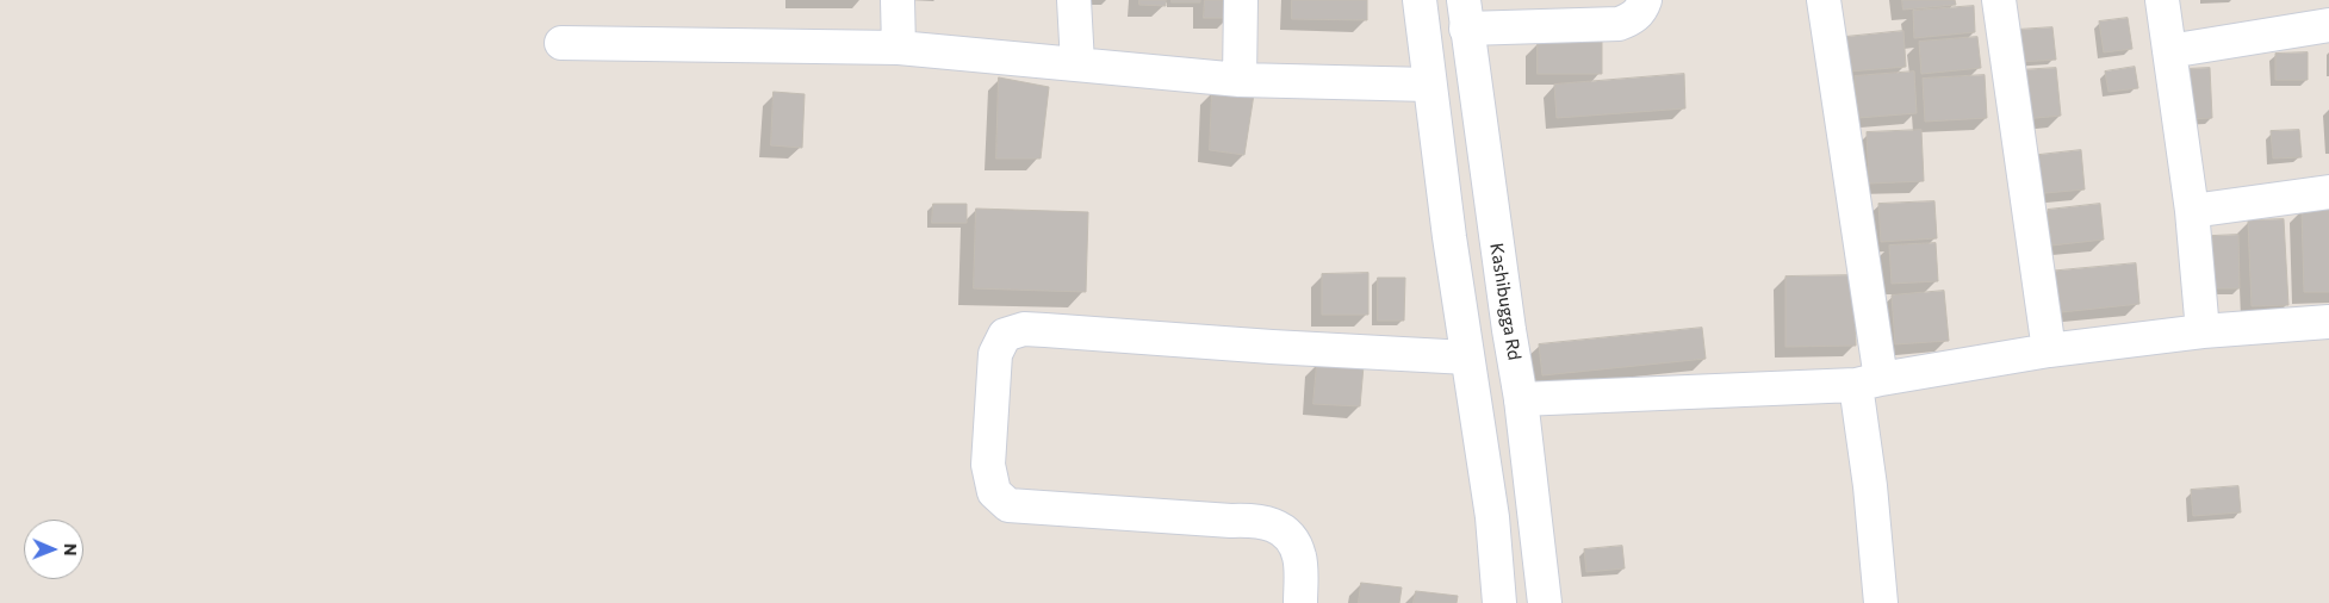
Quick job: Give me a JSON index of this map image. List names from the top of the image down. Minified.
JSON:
{"streets":{"street":["Kashibugga Rd"]},"north":"right"}
